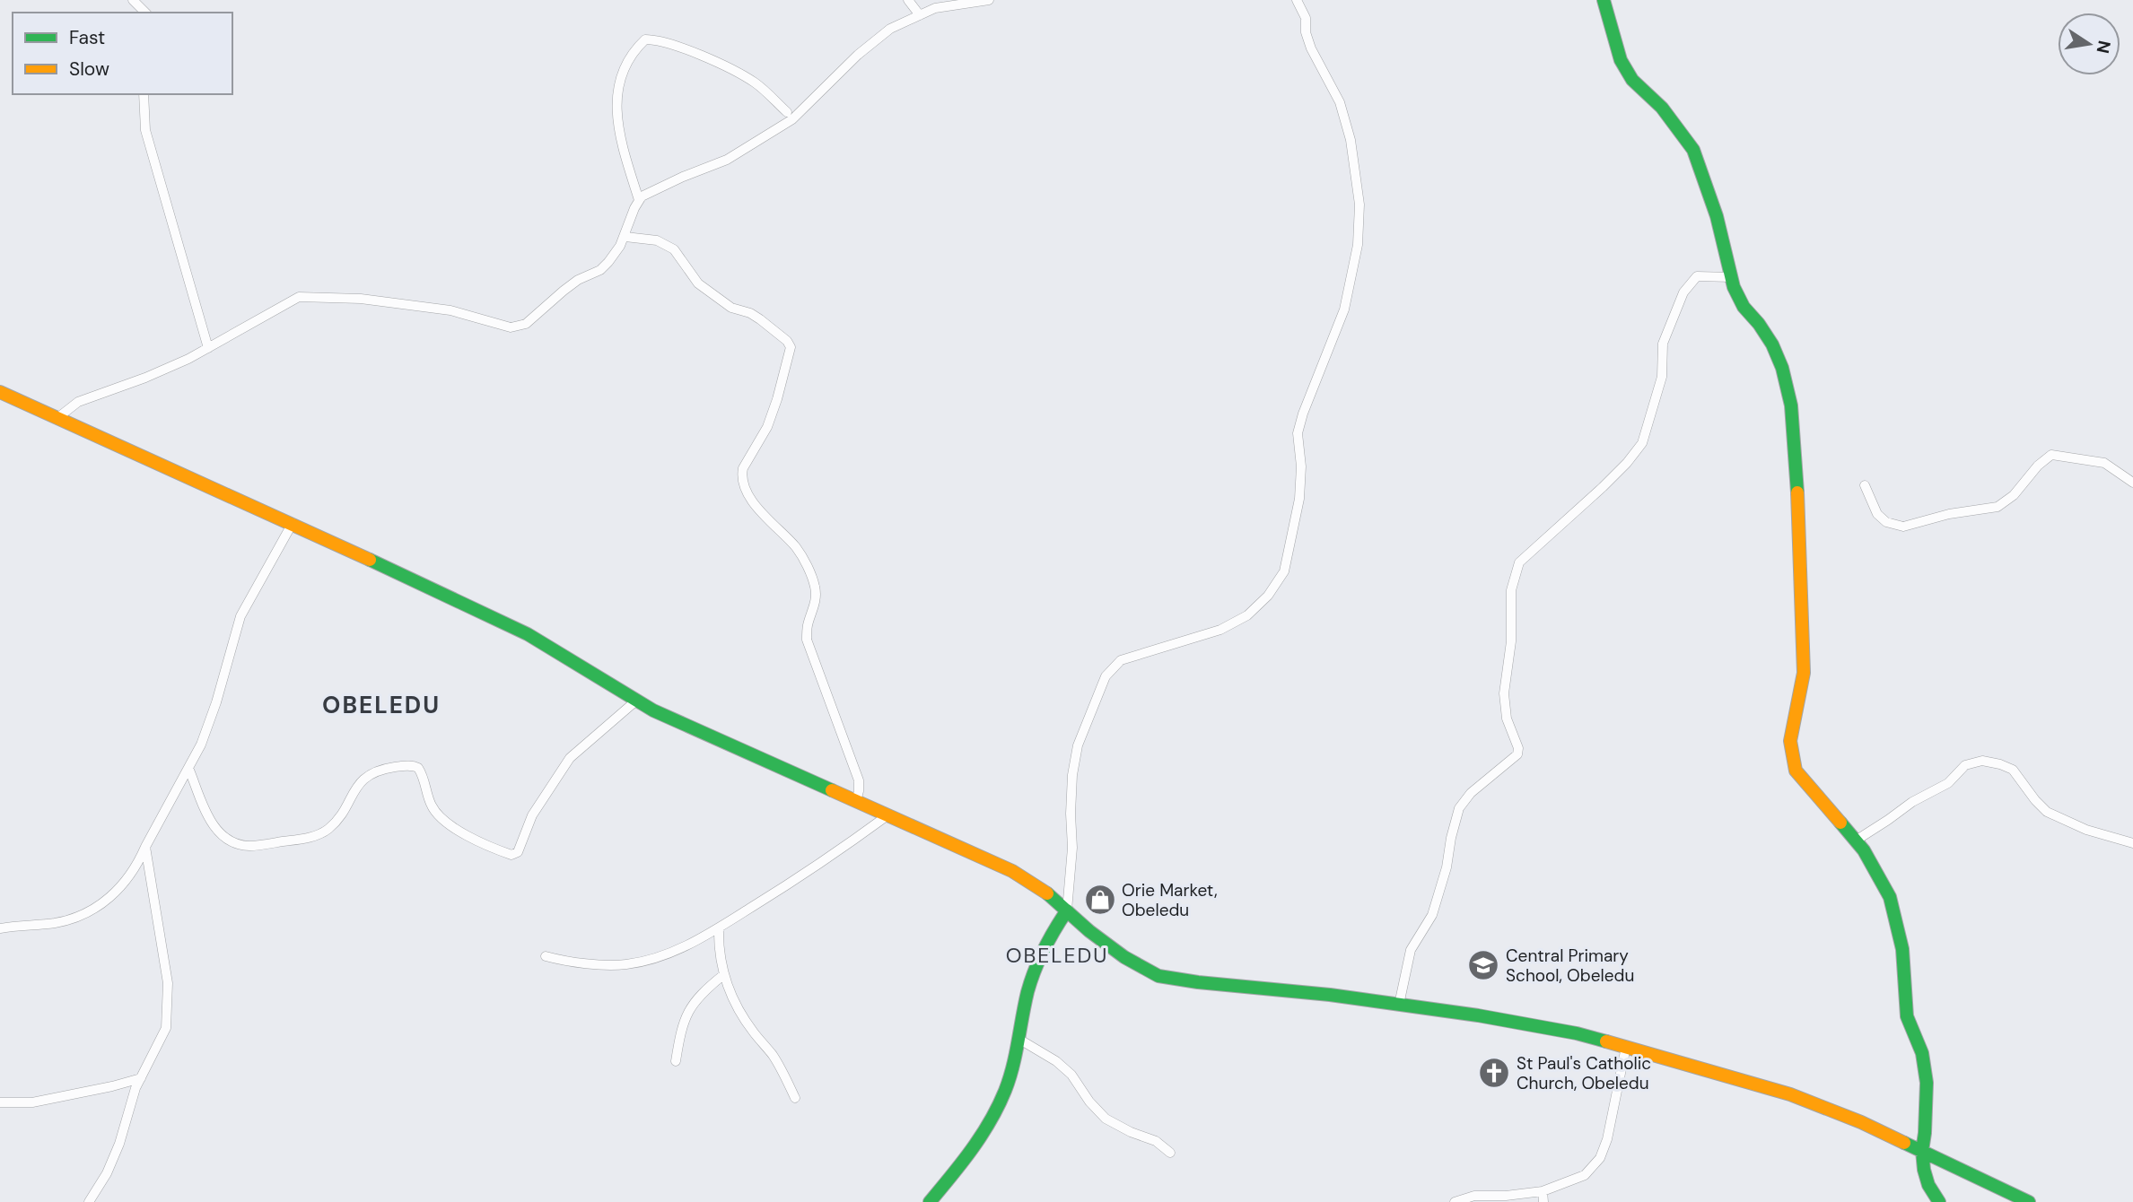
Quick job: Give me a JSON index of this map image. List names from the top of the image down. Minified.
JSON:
{"districts":["OBELEDU","OBELEDU"],"places":{"shop":["Orie Market, Obeledu"],"school or university":["Central Primary School, Obeledu"],"church":["St Paul's Catholic Church, Obeledu"]},"legend":["Fast","Slow"],"north":"right"}
